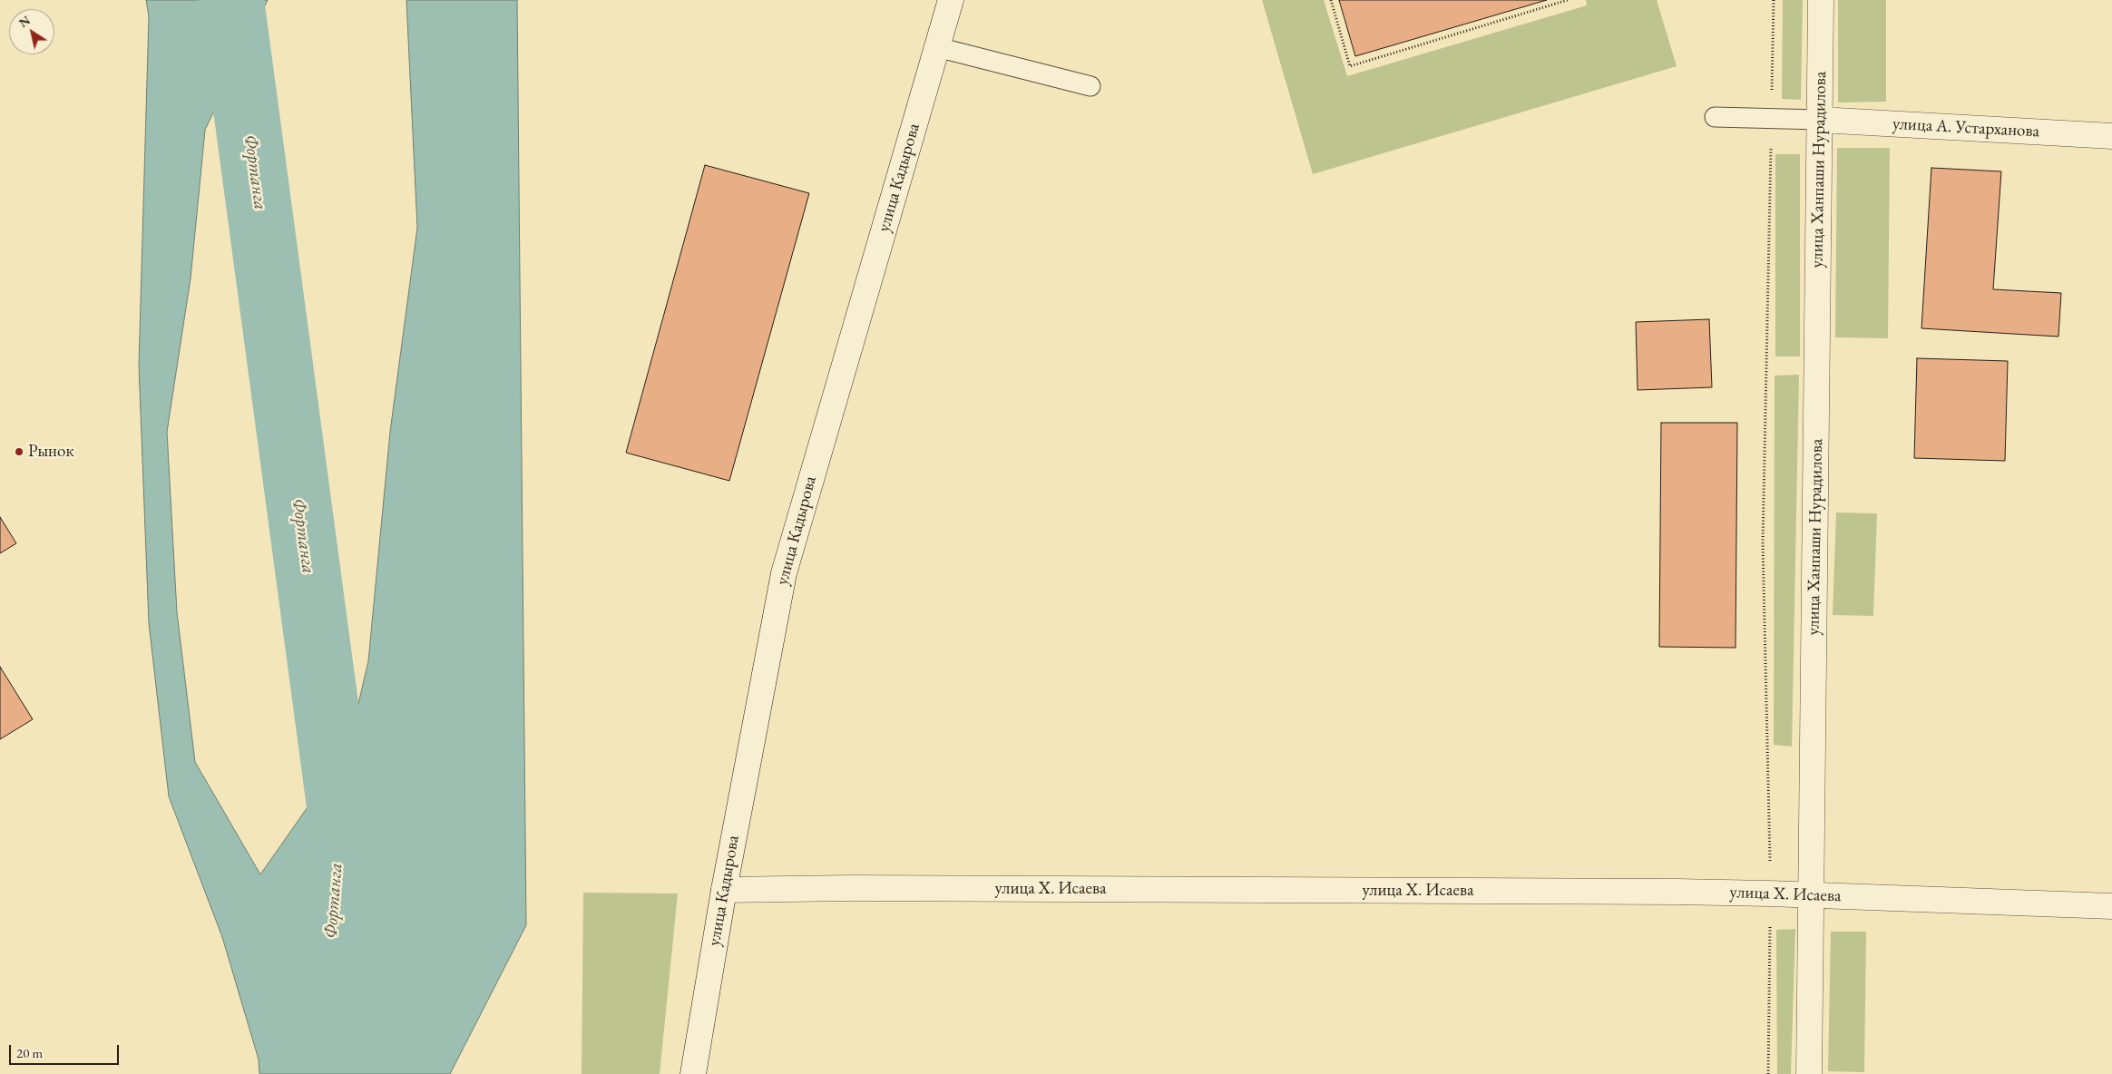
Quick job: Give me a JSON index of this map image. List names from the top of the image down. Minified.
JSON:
{"streets":{"street":["улица А. Устарханова","улица Ханпаши Нурадилова","улица Кадырова","улица Х. Исаева"]},"crossings":[["улица А. Устарханова","улица Ханпаши Нурадилова"],["улица Ханпаши Нурадилова","улица Х. Исаева"],["улица Кадырова","улица Х. Исаева"]],"water":["Фортанга"],"places":["Рынок"],"scale_bar":"20 m","north":"top left"}
